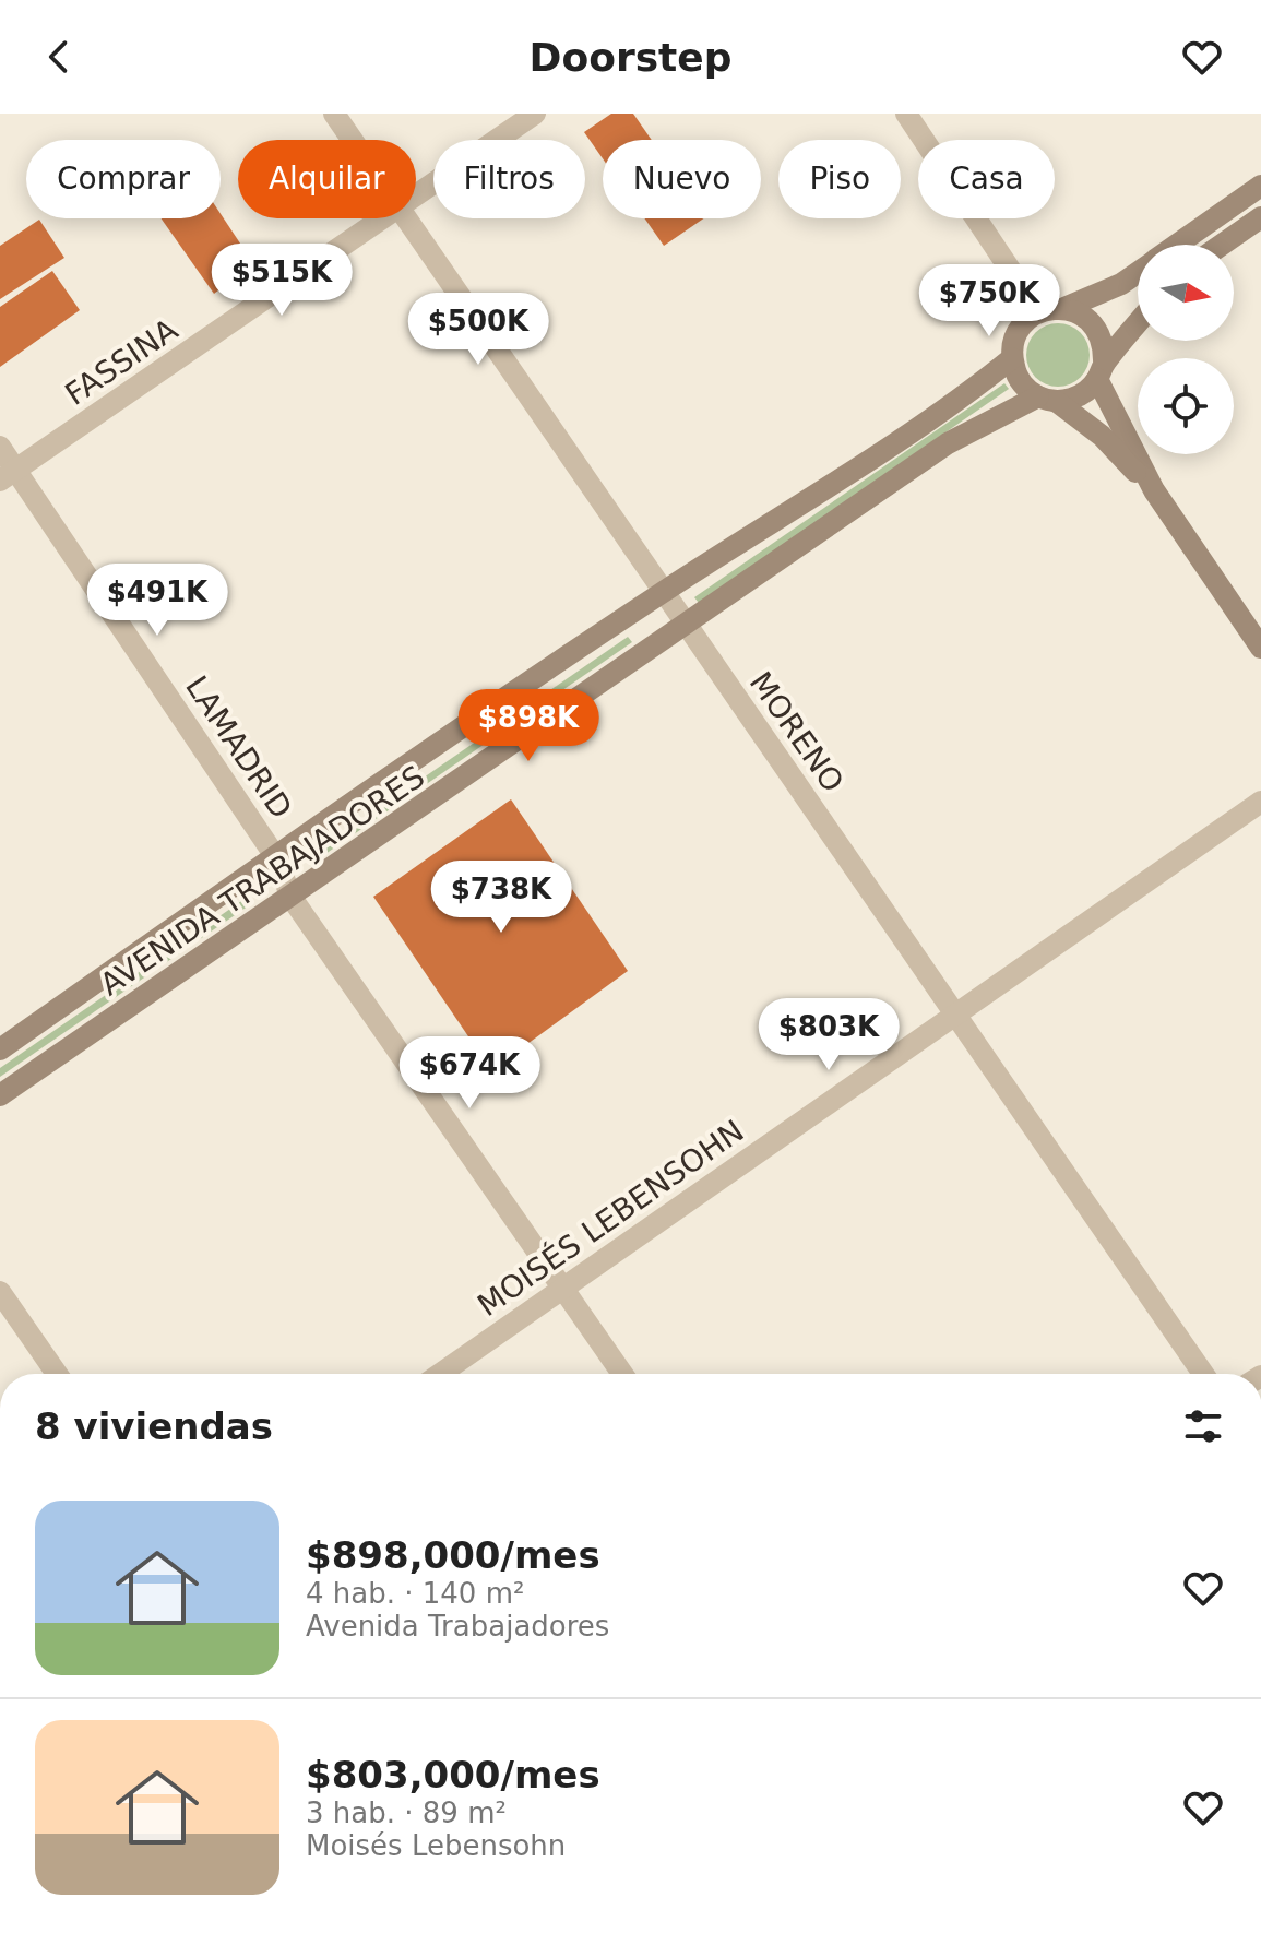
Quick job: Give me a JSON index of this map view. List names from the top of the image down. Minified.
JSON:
{"streets":{"main road":["AVENIDA TRABAJADORES"],"street":["FASSINA","MORENO","LAMADRID","MOISÉS LEBENSOHN"]},"crossings":[["FASSINA","LAMADRID"],["MORENO","AVENIDA TRABAJADORES"],["MORENO","MOISÉS LEBENSOHN"],["LAMADRID","AVENIDA TRABAJADORES"],["LAMADRID","MOISÉS LEBENSOHN"]],"north":"right","page":{"header":"Doorstep","chip":["Comprar","Alquilar","Filtros","Nuevo","Piso","Casa"],"price":["$515K","$750K","$500K","$491K","$898K","$738K","$803K","$674K"],"heading":"8 viviendas","list":[{"name":"$898,000/mes","note":"4 hab. · 140 m² · Avenida Trabajadores"},{"name":"$803,000/mes","note":"3 hab. · 89 m² · Moisés Lebensohn"}]}}
